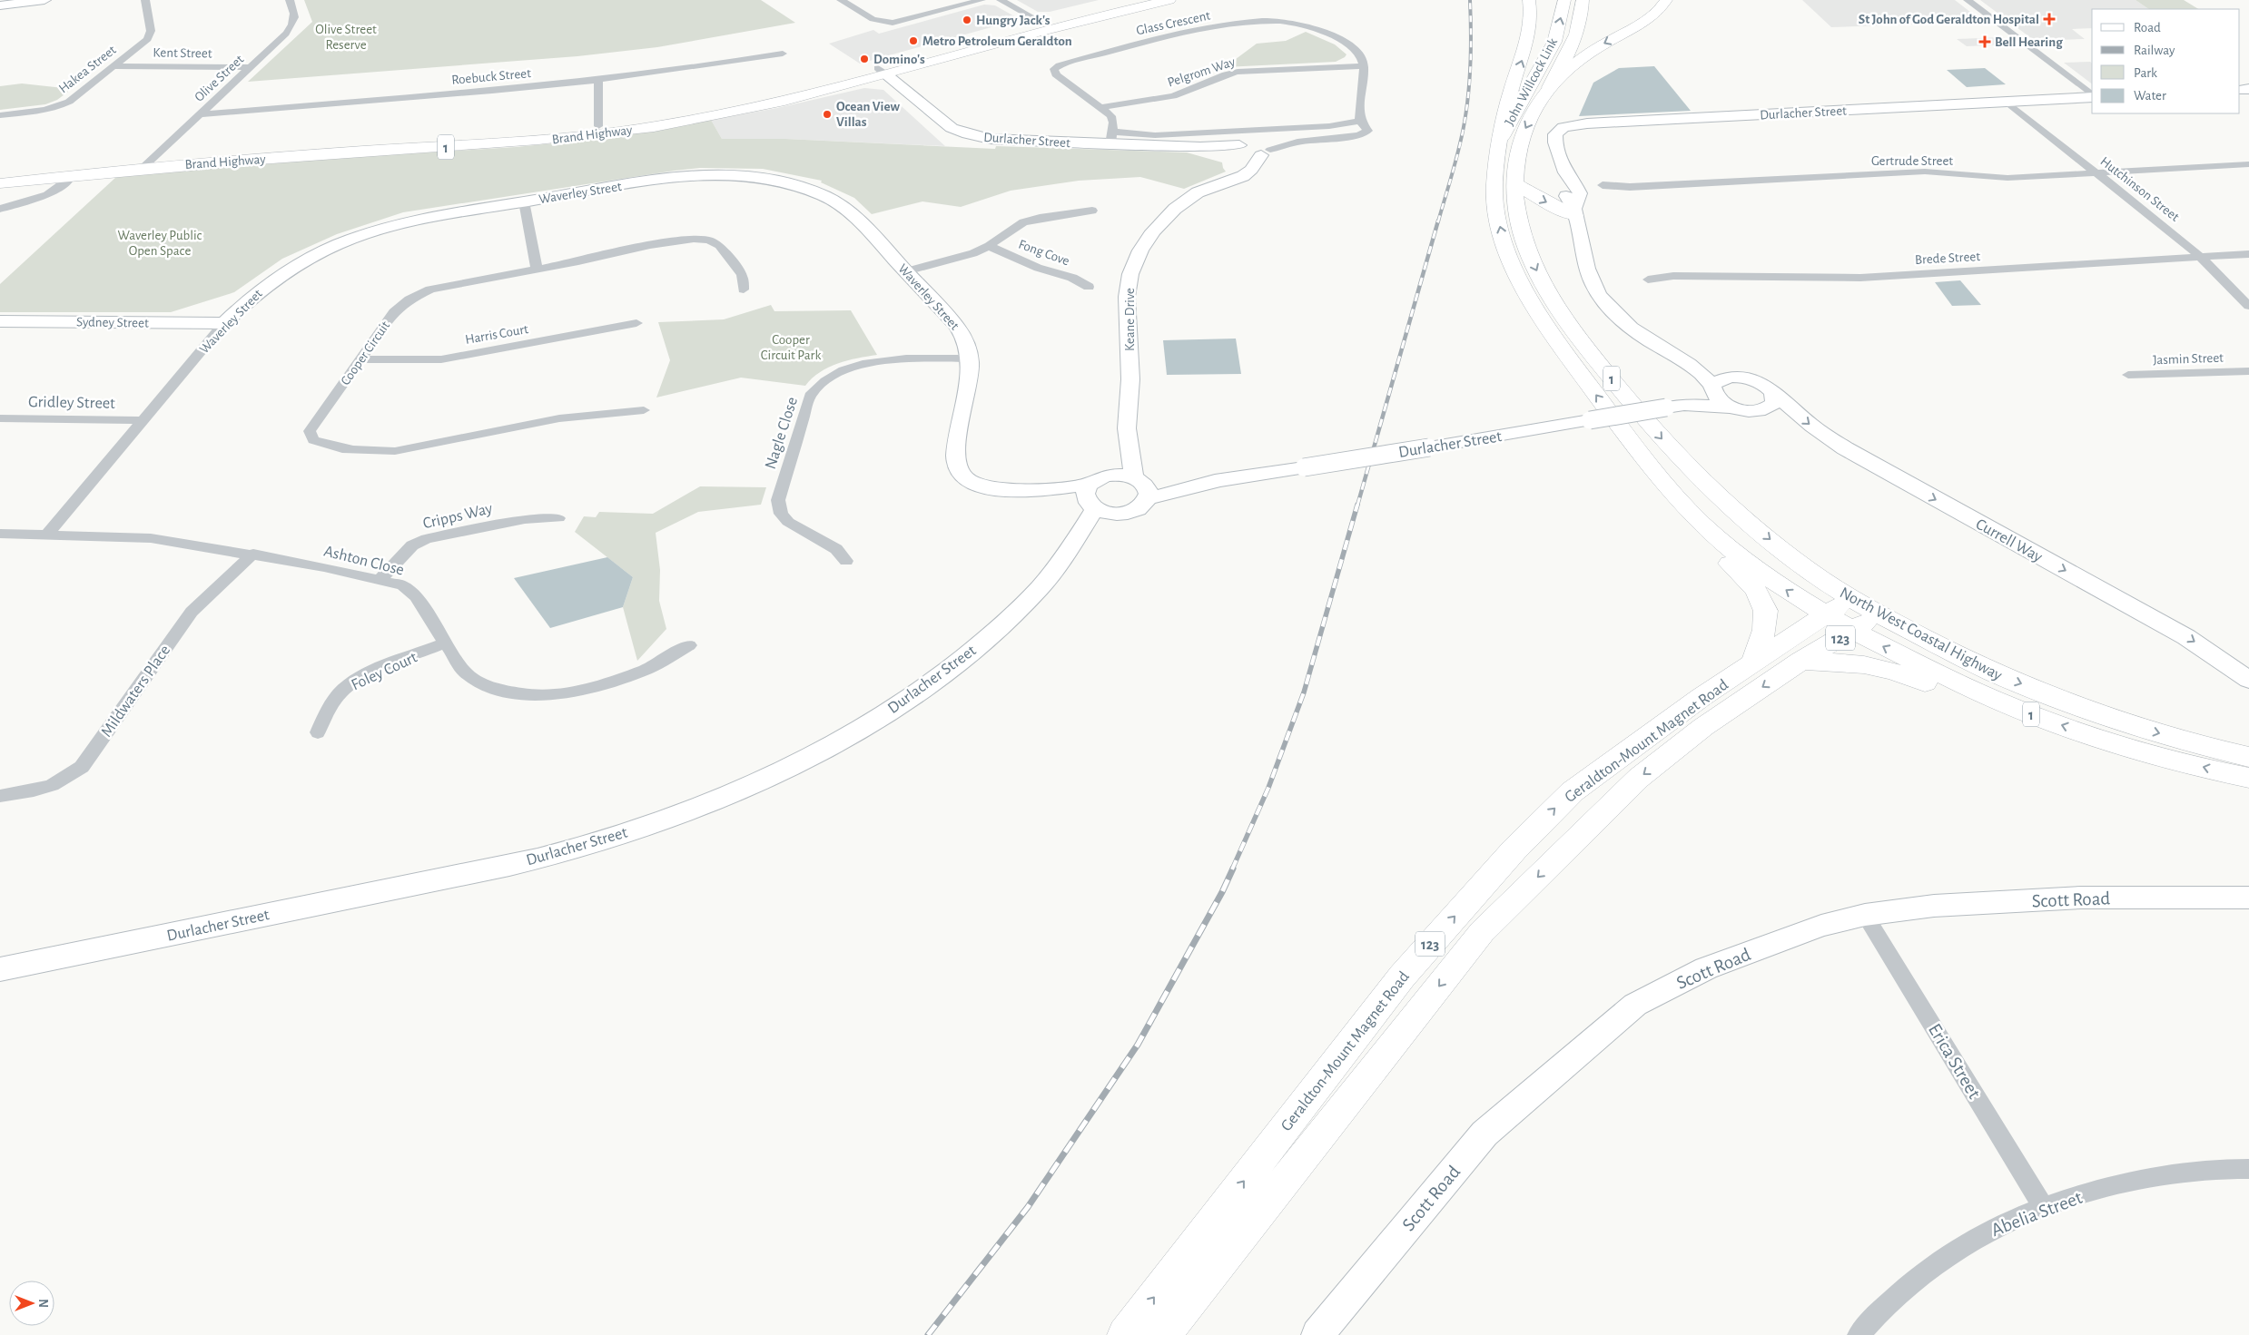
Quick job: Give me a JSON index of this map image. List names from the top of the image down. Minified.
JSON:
{"streets":{"main road":["John Willcock Link","Brand Highway","1","North West Coastal Highway","123","Geraldton-Mount Magnet Road"],"street":["Glass Crescent","Kent Street","Hakea Street","Pelgrom Way","Roebuck Street","Olive Street","Durlacher Street","Gertrude Street","Hutchinson Street","Waverley Street","Fong Cove","Brede Street","Keane Drive","Sydney Street","Harris Court","Cooper Circuit","Jasmin Street","Gridley Street","Nagle Close","Cripps Way","Currell Way","Ashton Close","Foley Court","Mildwaters Place","Scott Road","Erica Street","Abelia Street"]},"crossings":[["Glass Crescent","Pelgrom Way"],["Glass Crescent","Durlacher Street"],["Kent Street","Hakea Street"],["Kent Street","Olive Street"],["Roebuck Street","Olive Street"],["Olive Street","Brand Highway"],["John Willcock Link","1"],["John Willcock Link","North West Coastal Highway"],["Durlacher Street","Brand Highway"],["Durlacher Street","Hutchinson Street"],["Durlacher Street","Waverley Street"],["Durlacher Street","Keane Drive"],["Durlacher Street","Currell Way"],["1","North West Coastal Highway"],["Gertrude Street","Hutchinson Street"],["Hutchinson Street","Brede Street"],["Waverley Street","Keane Drive"],["Waverley Street","Sydney Street"],["Waverley Street","Gridley Street"],["Waverley Street","Nagle Close"],["Waverley Street","Ashton Close"],["Harris Court","Cooper Circuit"],["Cripps Way","Ashton Close"],["Ashton Close","Foley Court"],["Ashton Close","Mildwaters Place"],["North West Coastal Highway","Geraldton-Mount Magnet Road"],["Scott Road","Erica Street"],["Erica Street","Abelia Street"]],"one_way":["Currell Way"],"parks":["Olive Street Reserve","Waverley Public Open Space","Cooper Circuit Park"],"places":{"health":["St John of God Geraldton Hospital","Bell Hearing"],"other":["Hungry Jack's","Metro Petroleum Geraldton","Domino's","Ocean View Villas"]},"legend":["Road","Railway","Park","Water"],"north":"right"}
